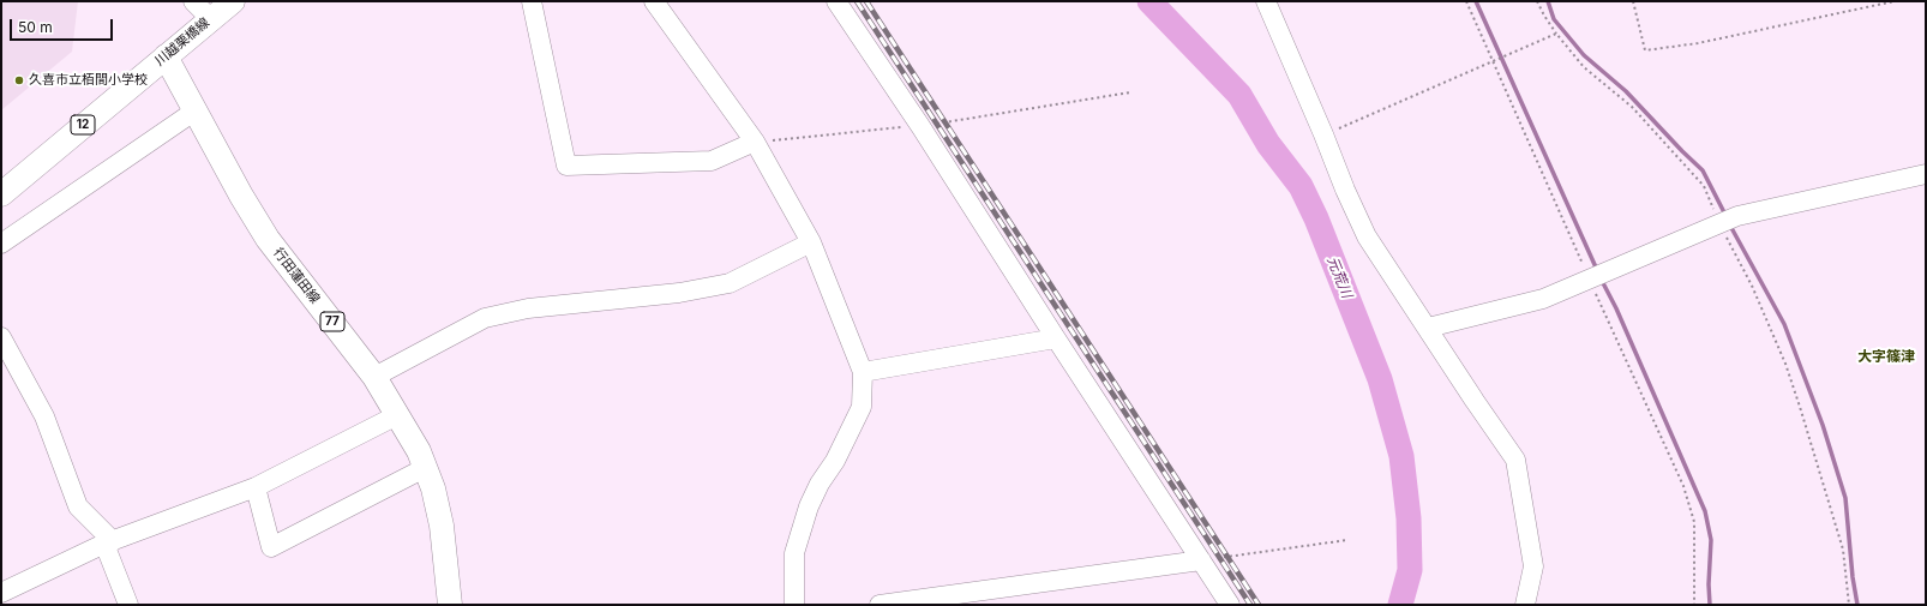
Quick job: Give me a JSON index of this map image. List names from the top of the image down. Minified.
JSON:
{"streets":{"main road":["川越栗橋線","12","行田蓮田線","77"]},"crossings":[["川越栗橋線","行田蓮田線"]],"districts":["大字篠津"],"water":["元荒川"],"places":["久喜市立栢間小学校"],"scale_bar":"50 m"}
